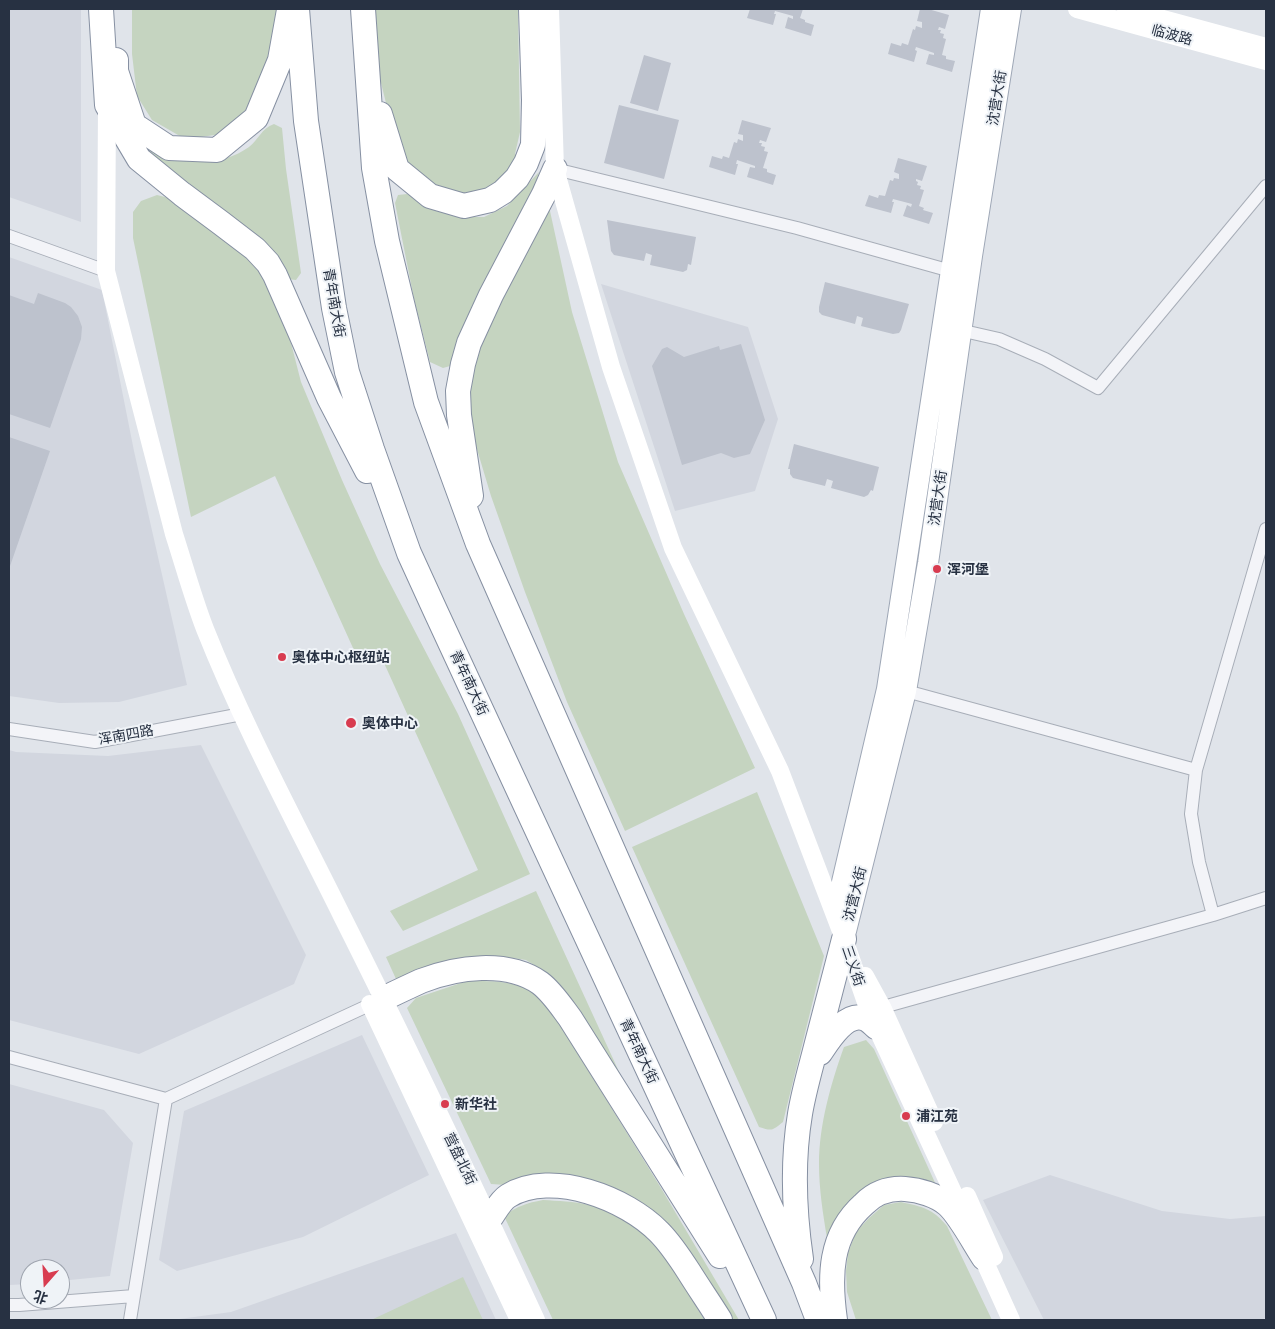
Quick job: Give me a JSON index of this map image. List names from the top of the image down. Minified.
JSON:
{"streets":{"highway":["青年南大街"],"main road":["沈营大街"],"street":["临波路","浑南四路","三义街","营盘北街"]},"crossings":[["沈营大街","三义街"]],"places":["浑河堡","奥体中心枢纽站","奥体中心","新华社","浦江苑"],"north":"bottom"}
